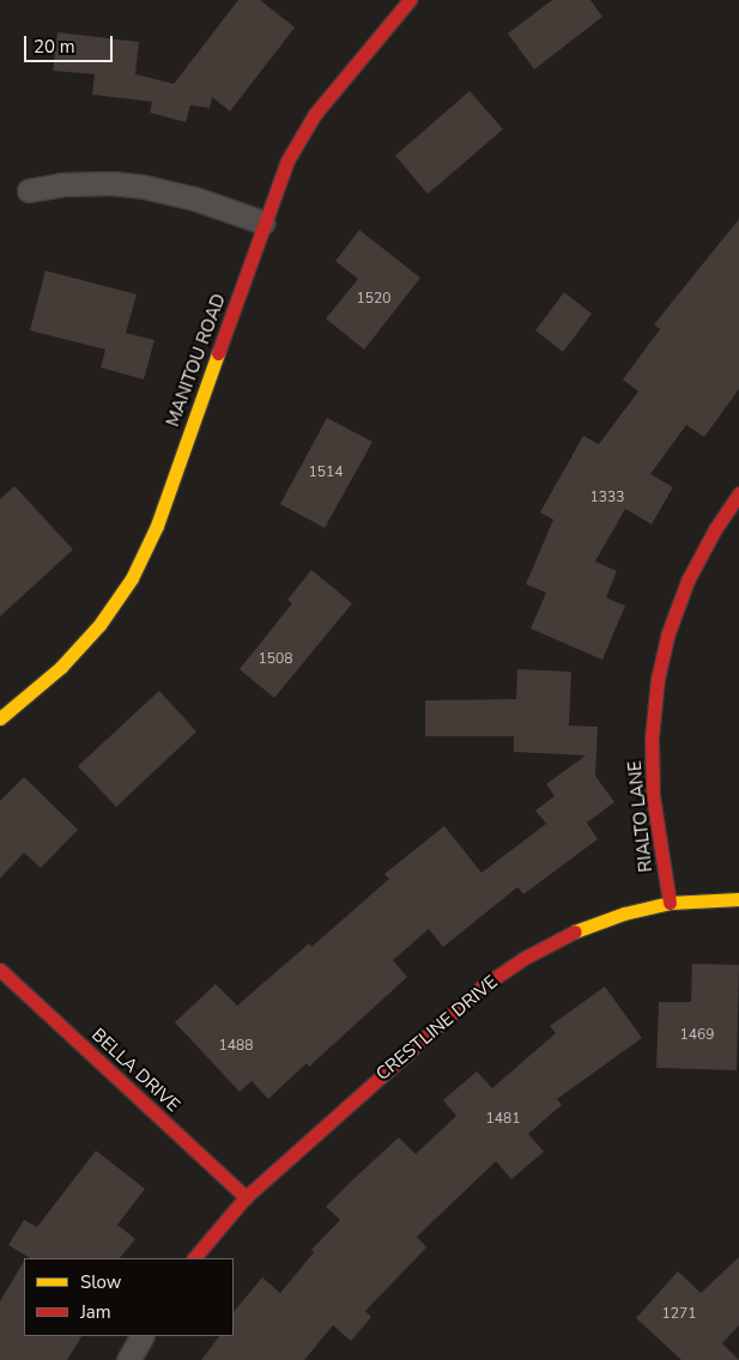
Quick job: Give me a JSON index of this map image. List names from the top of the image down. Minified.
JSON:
{"streets":{"street":["MANITOU ROAD","RIALTO LANE","CRESTLINE DRIVE","BELLA DRIVE"]},"crossings":[["RIALTO LANE","CRESTLINE DRIVE"],["CRESTLINE DRIVE","BELLA DRIVE"]],"house_numbers":["1520","1514","1333","1508","1469","1488","1481","1271"],"legend":["Slow","Jam"],"scale_bar":"20 m"}
